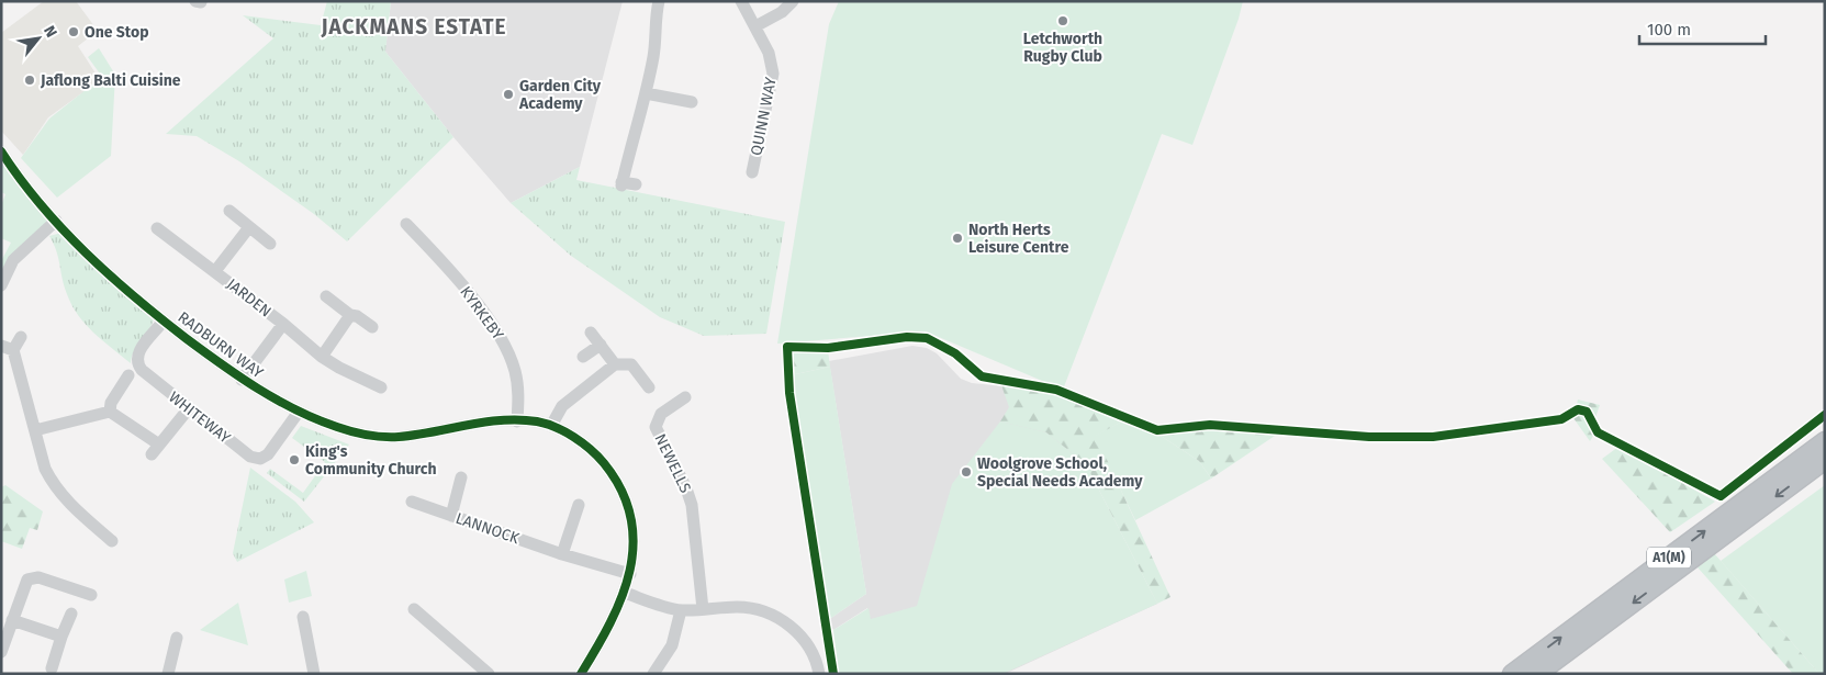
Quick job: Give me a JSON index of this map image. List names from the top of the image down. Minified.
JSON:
{"streets":{"highway":["A1(M)"],"street":["QUINN WAY","JARDEN","KYRKEBY","RADBURN WAY","WHITEWAY","NEWELLS","LANNOCK"]},"crossings":[["JARDEN","RADBURN WAY"],["KYRKEBY","RADBURN WAY"],["RADBURN WAY","WHITEWAY"],["RADBURN WAY","LANNOCK"]],"districts":["JACKMANS ESTATE"],"places":["Letchworth Rugby Club","One Stop","Jaflong Balti Cuisine","Garden City Academy","North Herts Leisure Centre","King's Community Church","Woolgrove School, Special Needs Academy"],"scale_bar":"100 m","north":"top right"}
